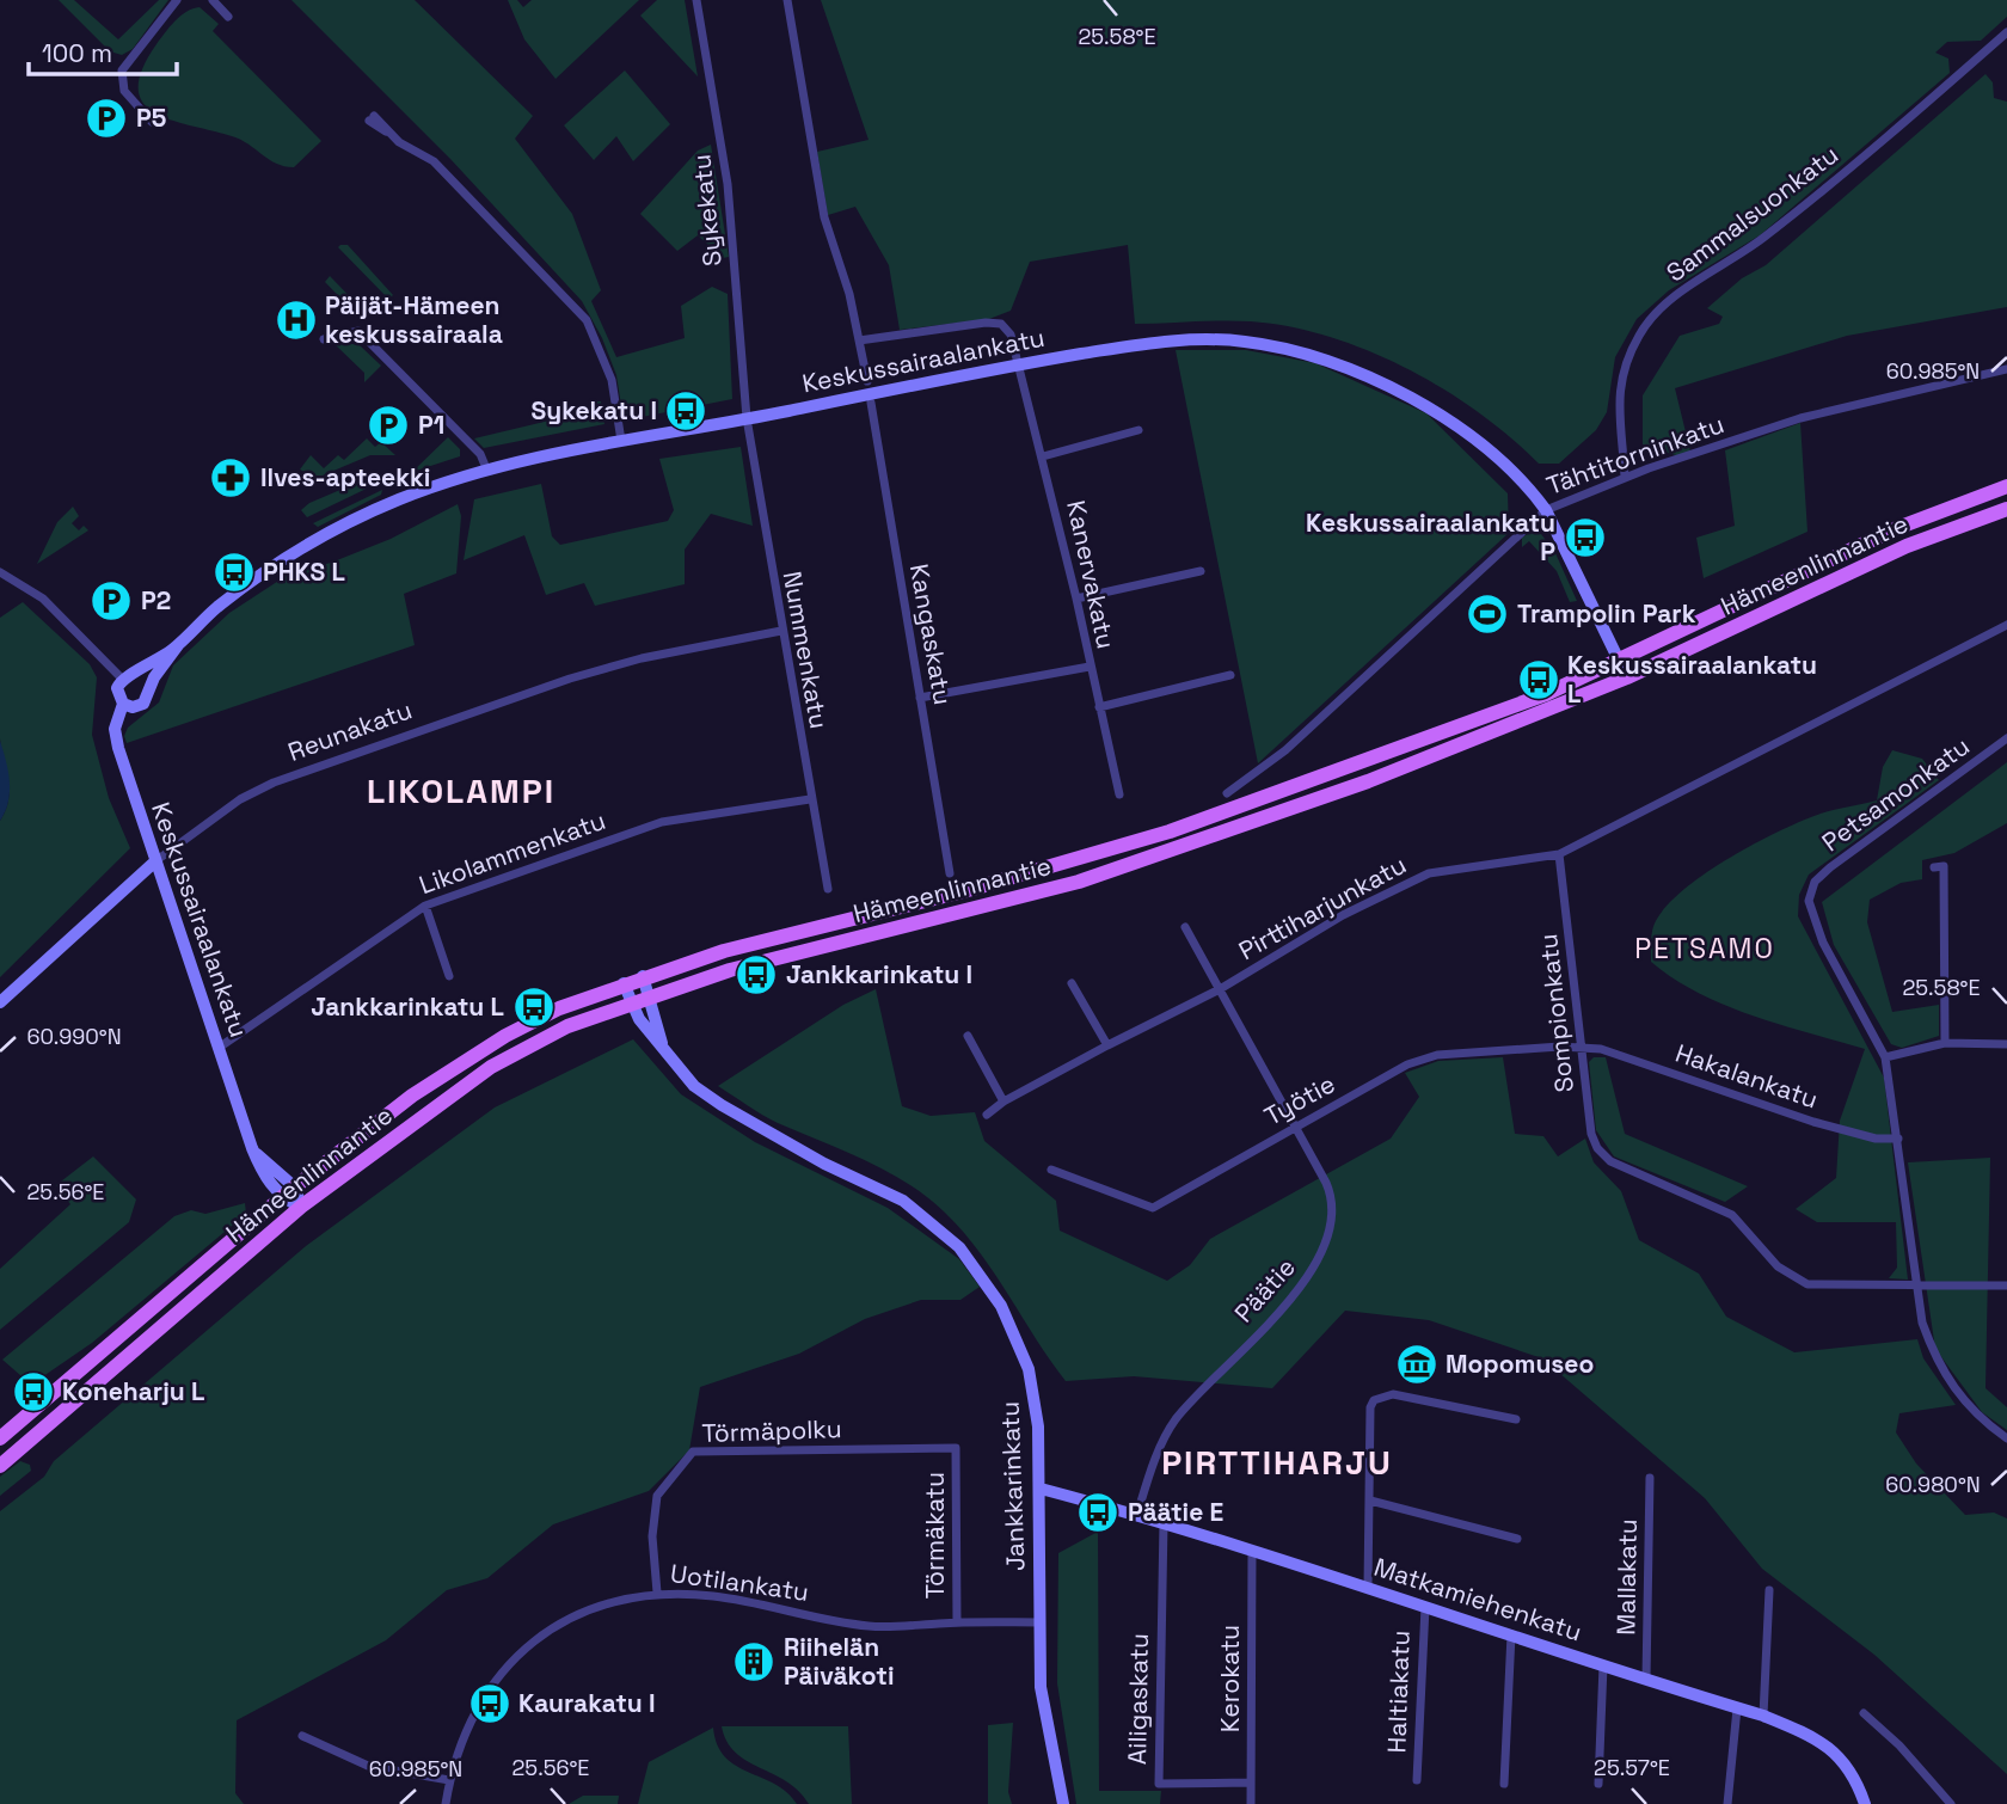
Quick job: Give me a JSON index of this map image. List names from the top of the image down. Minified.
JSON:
{"streets":{"main road":["Hämeenlinnantie"],"street":["Sykekatu","Sammalsuonkatu","Keskussairaalankatu","Tähtitorninkatu","Kanervakatu","Kangaskatu","Nummenkatu","Reunakatu","Petsamonkatu","Likolammenkatu","Pirttiharjunkatu","Sompionkatu","Hakalankatu","Työtie","Päätie","Törmäpolku","Jankkarinkatu","Törmäkatu","Mallakatu","Uotilankatu","Matkamiehenkatu","Kerokatu","Haltiakatu","Ailigaskatu"]},"crossings":[["Sykekatu","Keskussairaalankatu"],["Sykekatu","Nummenkatu"],["Sammalsuonkatu","Tähtitorninkatu"],["Keskussairaalankatu","Tähtitorninkatu"],["Keskussairaalankatu","Hämeenlinnantie"],["Keskussairaalankatu","Kanervakatu"],["Keskussairaalankatu","Nummenkatu"],["Keskussairaalankatu","Reunakatu"],["Keskussairaalankatu","Likolammenkatu"],["Hämeenlinnantie","Jankkarinkatu"],["Nummenkatu","Reunakatu"],["Nummenkatu","Likolammenkatu"],["Petsamonkatu","Sompionkatu"],["Petsamonkatu","Hakalankatu"],["Pirttiharjunkatu","Sompionkatu"],["Pirttiharjunkatu","Päätie"],["Sompionkatu","Hakalankatu"],["Sompionkatu","Työtie"],["Hakalankatu","Työtie"],["Työtie","Päätie"],["Päätie","Matkamiehenkatu"],["Törmäpolku","Törmäkatu"],["Törmäpolku","Uotilankatu"],["Jankkarinkatu","Uotilankatu"],["Jankkarinkatu","Matkamiehenkatu"],["Törmäkatu","Uotilankatu"],["Mallakatu","Matkamiehenkatu"],["Matkamiehenkatu","Kerokatu"],["Matkamiehenkatu","Haltiakatu"],["Matkamiehenkatu","Ailigaskatu"],["Kerokatu","Ailigaskatu"]],"districts":["LIKOLAMPI","PETSAMO","PIRTTIHARJU"],"places":{"parking":["P5","P1","P2"],"hospital":["Päijät-Hämeen keskussairaala"],"bus stop":["Sykekatu I","Keskussairaalankatu P","PHKS L","Keskussairaalankatu L","Jankkarinkatu I","Jankkarinkatu L","Koneharju L","Päätie E","Kaurakatu I"],"pharmacy":["Ilves-apteekki"],"sports":["Trampolin Park"],"museum":["Mopomuseo"],"building":["Riihelän Päiväkoti"]},"scale_bar":"100 m","coordinates":["25.58°E","60.985°N","60.990°N","25.56°E","60.980°N","25.57°E"]}
